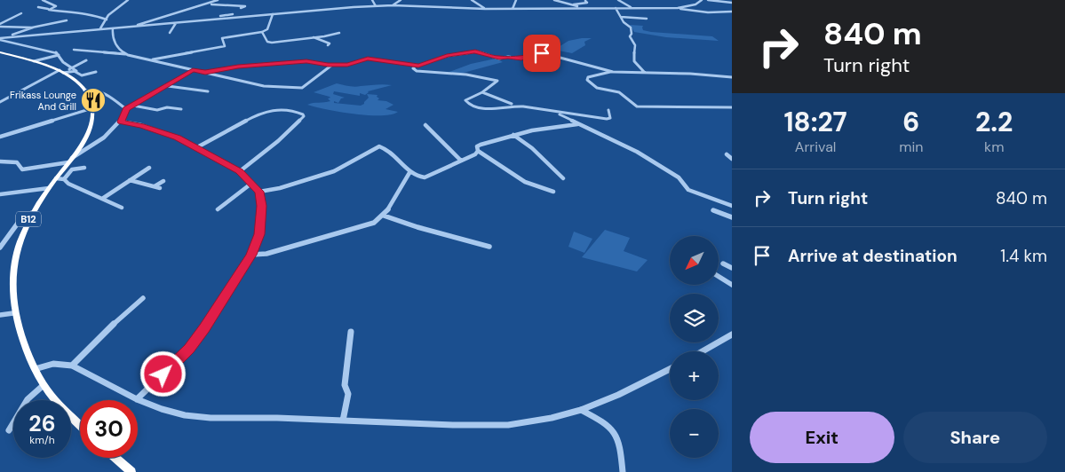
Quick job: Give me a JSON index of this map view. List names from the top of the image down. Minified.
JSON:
{"streets":{"highway":["B12"]},"places":{"restaurant":["Frikass Lounge And Grill"]},"north":"bottom left","page":{"turn":["840 m","Turn right"],"eta":["18:27","Arrival","6","min","2.2","km"],"list":[{"name":"Turn right","value":"840 m"},{"name":"Arrive at destination","value":"1.4 km"}],"map_buttons":["+","−"],"speed":"26 km/h","limit":"30","buttons":["Exit","Share"]}}
